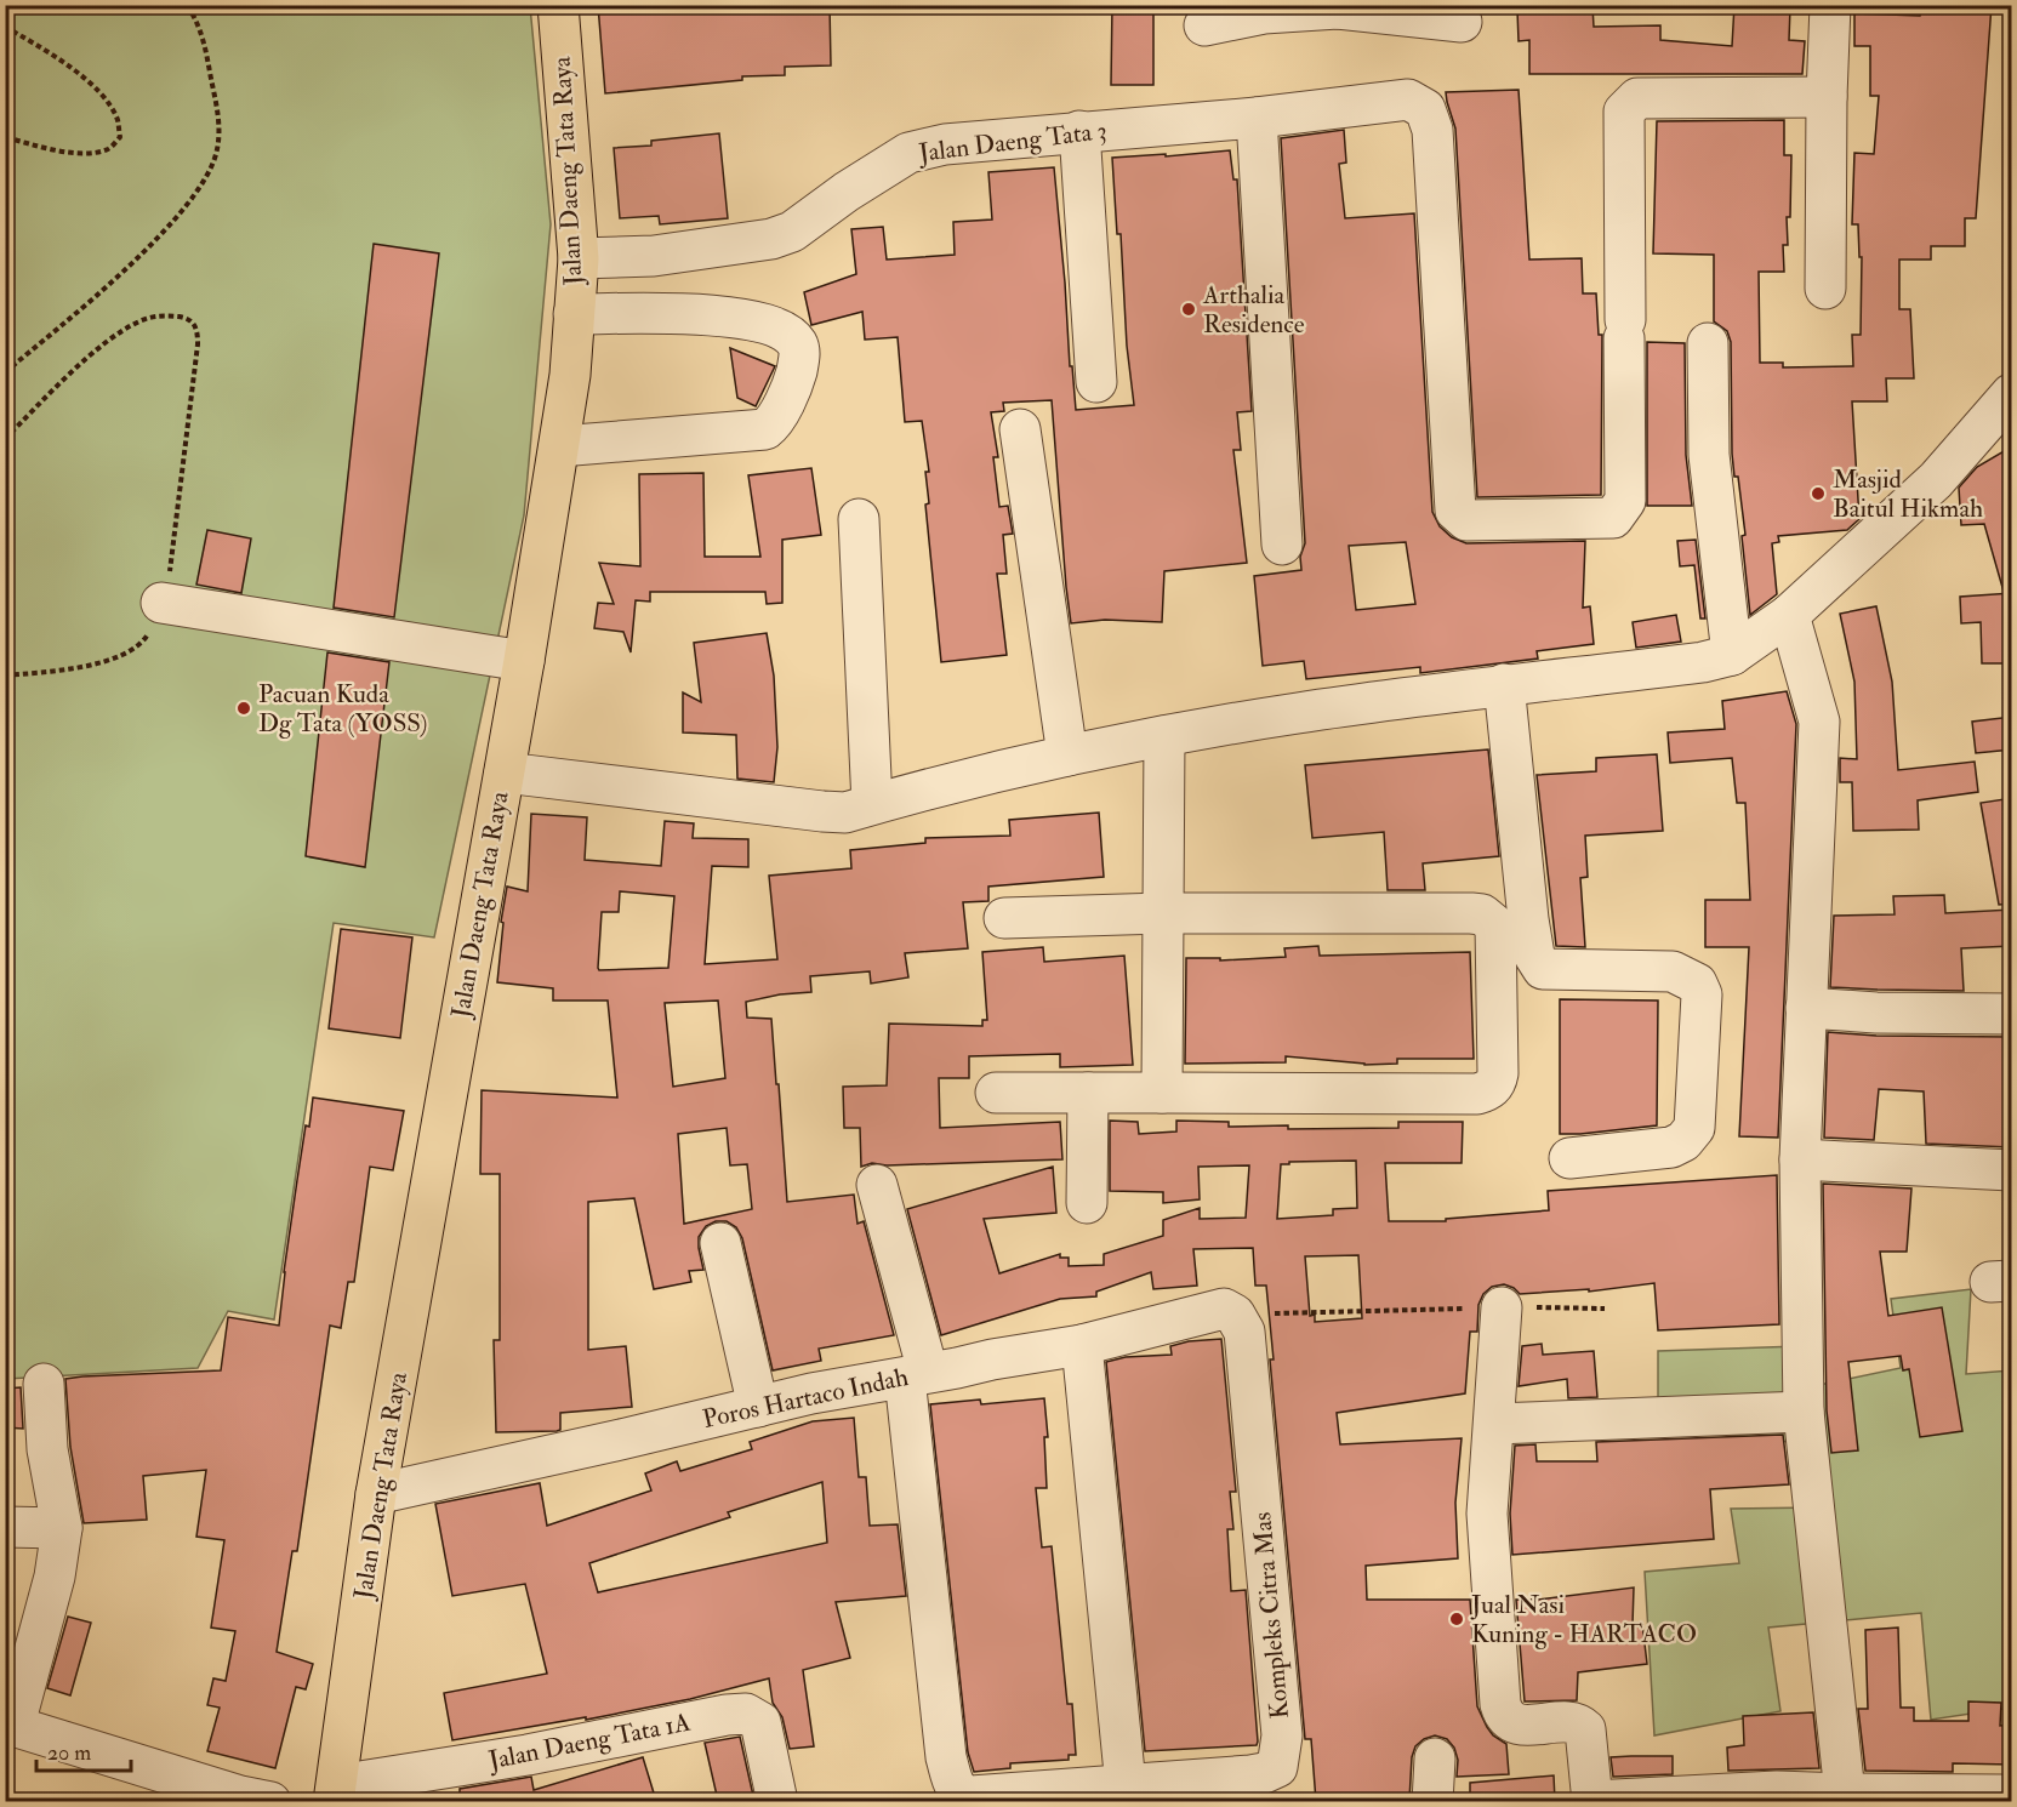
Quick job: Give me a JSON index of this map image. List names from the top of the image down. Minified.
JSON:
{"streets":{"main road":["Jalan Daeng Tata Raya"],"street":["Jalan Daeng Tata 3","Poros Hartaco Indah","Kompleks Citra Mas","Jalan Daeng Tata 1A"]},"crossings":[["Jalan Daeng Tata 3","Jalan Daeng Tata Raya"],["Jalan Daeng Tata Raya","Poros Hartaco Indah"],["Jalan Daeng Tata Raya","Jalan Daeng Tata 1A"],["Poros Hartaco Indah","Kompleks Citra Mas"]],"places":["Arthalia Residence","Masjid Baitul Hikmah","Pacuan Kuda Dg Tata (YOSS)","Jual Nasi Kuning - HARTACO"],"scale_bar":"20 m"}
